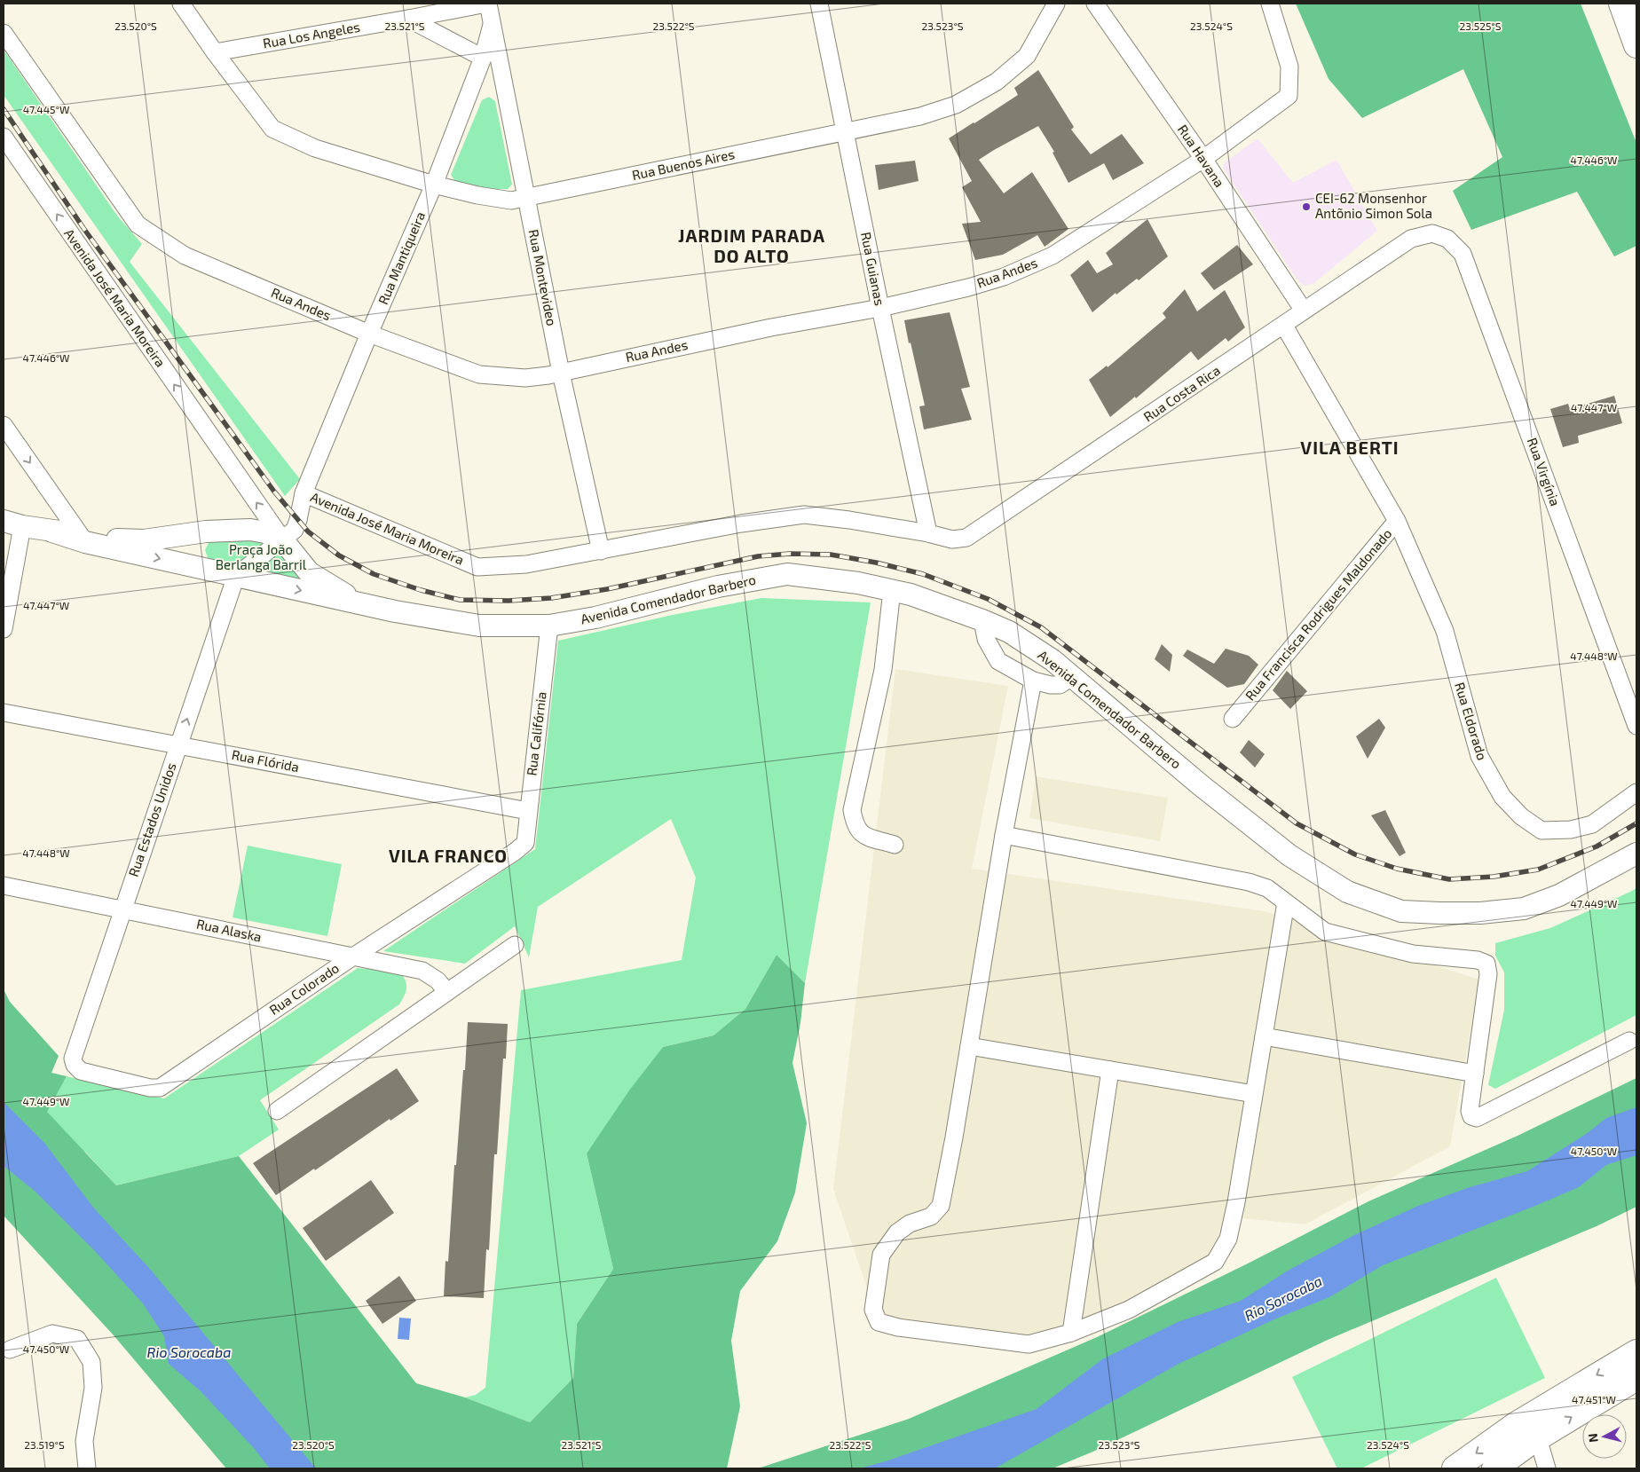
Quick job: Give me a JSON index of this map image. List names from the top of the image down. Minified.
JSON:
{"streets":{"main road":["Avenida Comendador Barbero"],"street":["Rua Los Angeles","Rua Havana","Rua Buenos Aires","Rua Mantiqueira","Rua Guianas","Rua Andes","Rua Montevideo","Avenida José Maria Moreira","Rua Costa Rica","Rua Virgínia","Rua Francisca Rodrigues Maldonado","Rua Eldorado","Rua Califórnia","Rua Flórida","Rua Estados Unidos","Rua Alaska","Rua Colorado"]},"crossings":[["Rua Los Angeles","Rua Buenos Aires"],["Rua Los Angeles","Rua Montevideo"],["Rua Havana","Rua Andes"],["Rua Havana","Rua Costa Rica"],["Rua Buenos Aires","Rua Mantiqueira"],["Rua Buenos Aires","Rua Guianas"],["Rua Buenos Aires","Rua Montevideo"],["Rua Mantiqueira","Rua Andes"],["Rua Mantiqueira","Rua Montevideo"],["Rua Mantiqueira","Avenida José Maria Moreira"],["Rua Guianas","Rua Andes"],["Rua Guianas","Avenida José Maria Moreira"],["Rua Guianas","Rua Costa Rica"],["Rua Andes","Rua Montevideo"],["Rua Montevideo","Avenida José Maria Moreira"],["Avenida José Maria Moreira","Rua Costa Rica"],["Avenida José Maria Moreira","Avenida Comendador Barbero"],["Rua Costa Rica","Rua Virgínia"],["Rua Costa Rica","Rua Francisca Rodrigues Maldonado"],["Avenida Comendador Barbero","Rua Califórnia"],["Avenida Comendador Barbero","Rua Estados Unidos"],["Rua Francisca Rodrigues Maldonado","Rua Eldorado"],["Rua Califórnia","Rua Flórida"],["Rua Califórnia","Rua Colorado"],["Rua Flórida","Rua Estados Unidos"],["Rua Estados Unidos","Rua Alaska"],["Rua Estados Unidos","Rua Colorado"],["Rua Alaska","Rua Colorado"]],"one_way":["Avenida José Maria Moreira"],"districts":["JARDIM PARADA DO ALTO","VILA BERTI","VILA FRANCO"],"water":["Rio Sorocaba"],"parks":["Praça João Berlanga Barril"],"places":["CEI-62 Monsenhor Antõnio Simon Sola"],"north":"left","coordinates":["23.520°S","23.521°S","23.522°S","23.523°S","23.524°S","23.525°S","47.445°W","47.446°W","47.447°W","47.448°W","47.449°W","47.450°W","47.451°W","23.519°S"]}
